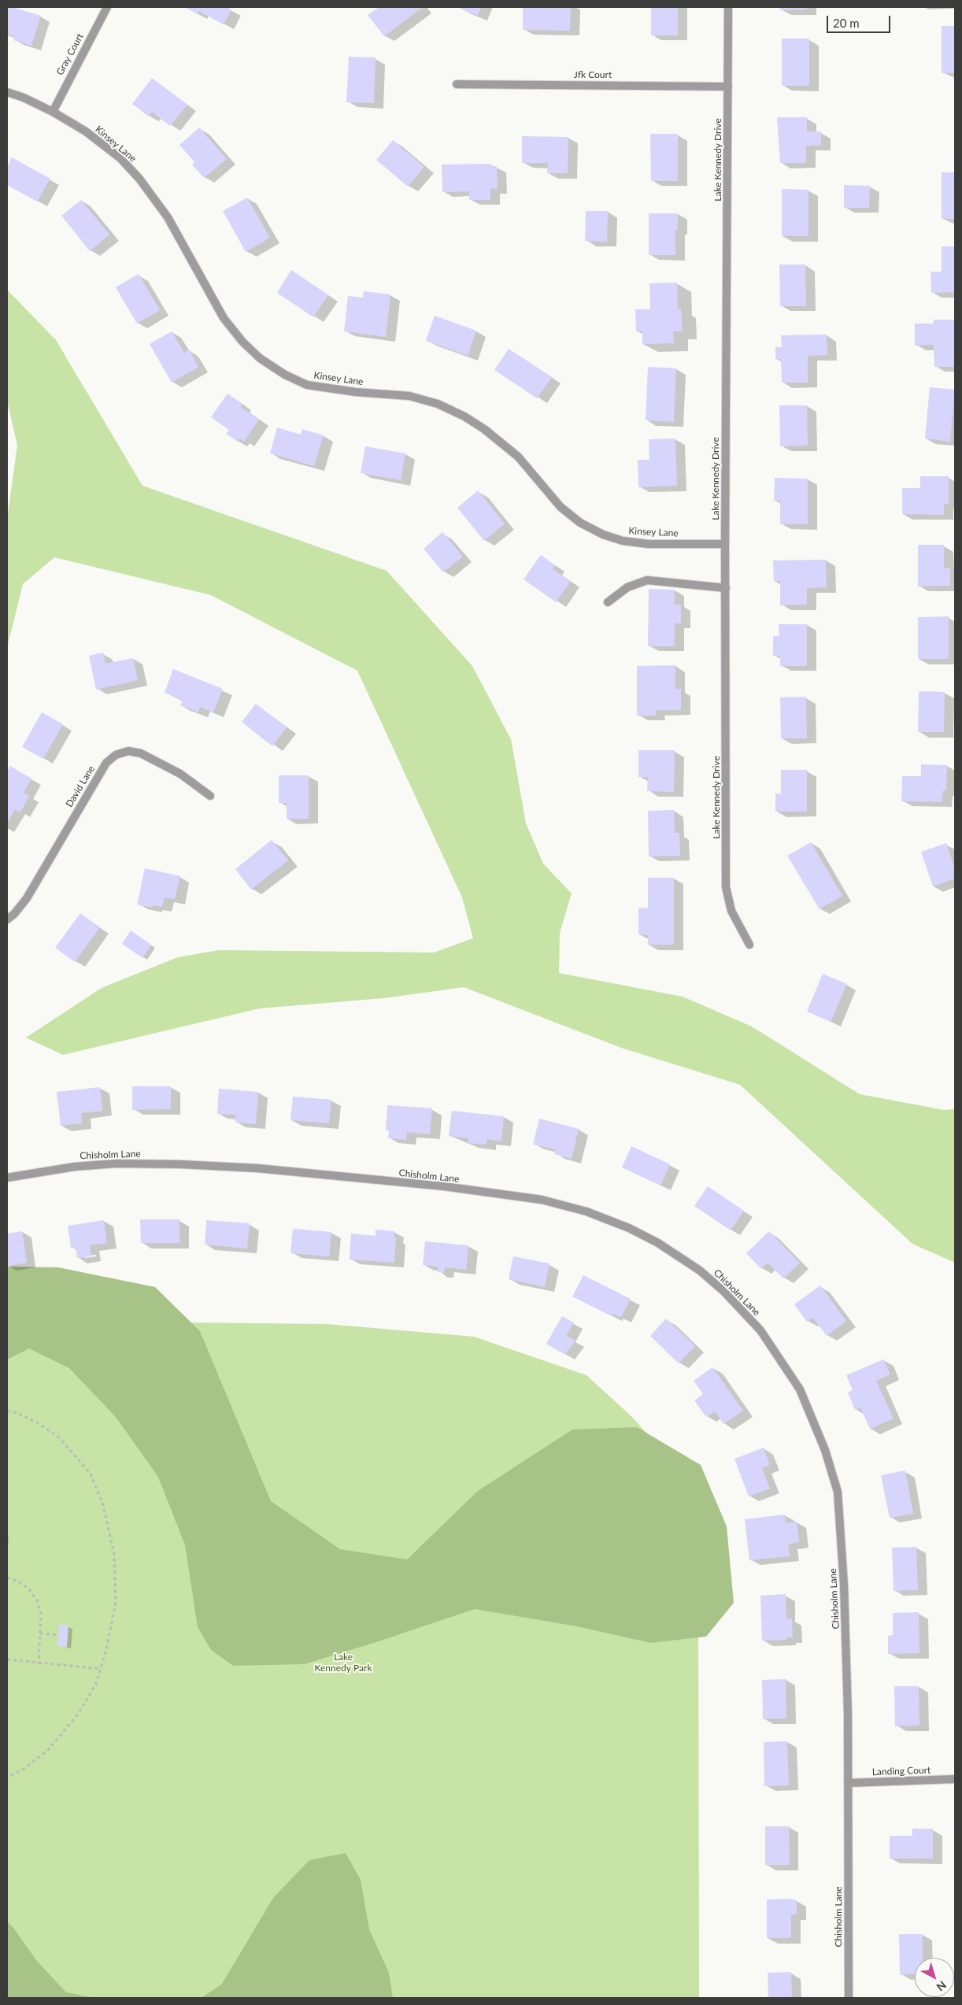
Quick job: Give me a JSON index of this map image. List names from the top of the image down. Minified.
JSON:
{"streets":{"street":["Gray Court","Jfk Court","Kinsey Lane","Lake Kennedy Drive","David Lane","Chisholm Lane","Landing Court"]},"crossings":[["Gray Court","Kinsey Lane"],["Jfk Court","Lake Kennedy Drive"],["Kinsey Lane","Lake Kennedy Drive"],["Chisholm Lane","Landing Court"]],"parks":["Lake Kennedy Park"],"scale_bar":"20 m","north":"bottom right"}
